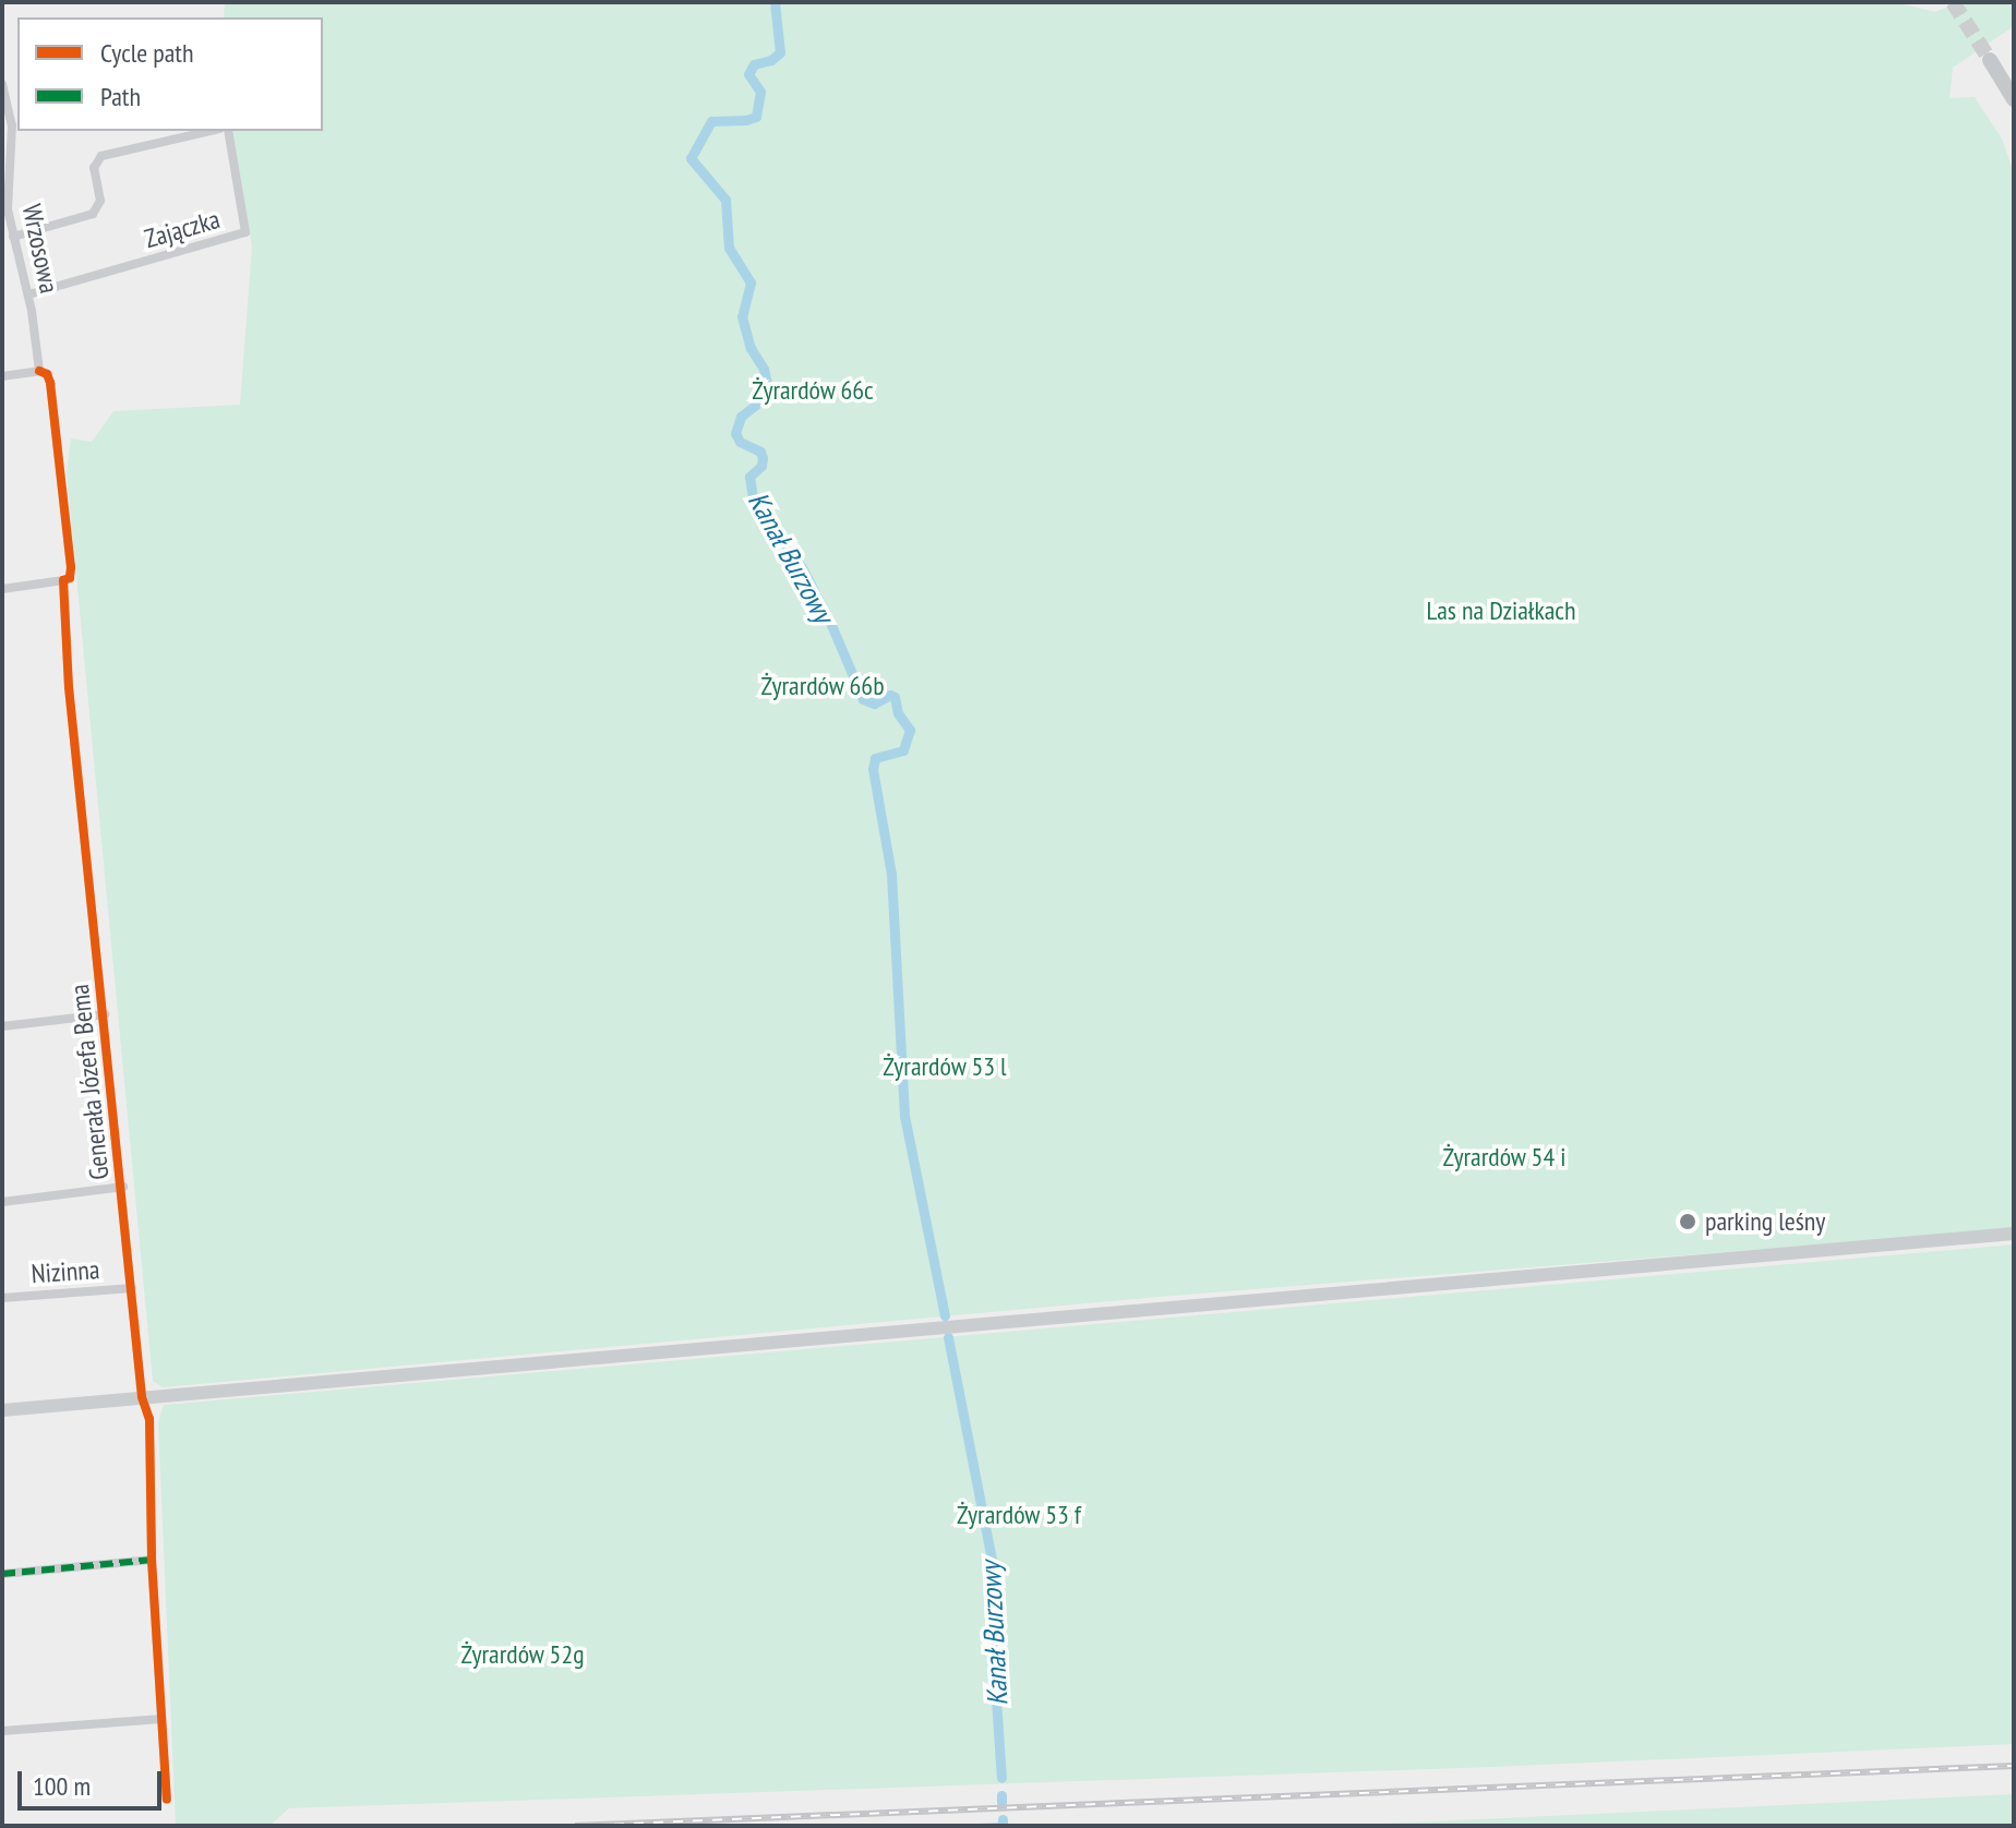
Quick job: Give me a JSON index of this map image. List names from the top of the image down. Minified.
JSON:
{"streets":{"street":["Zajączka","Wrzosowa","Generała Józefa Bema","Nizinna"]},"crossings":[["Zajączka","Wrzosowa"],["Wrzosowa","Generała Józefa Bema"],["Generała Józefa Bema","Nizinna"]],"water":["Kanał Burzowy"],"parks":["Żyrardów 66c","Las na Działkach","Żyrardów 66b","Żyrardów 53 l","Żyrardów 54 i","Żyrardów 53 f","Żyrardów 52g"],"places":["parking leśny"],"legend":["Cycle path","Path"],"scale_bar":"100 m"}
